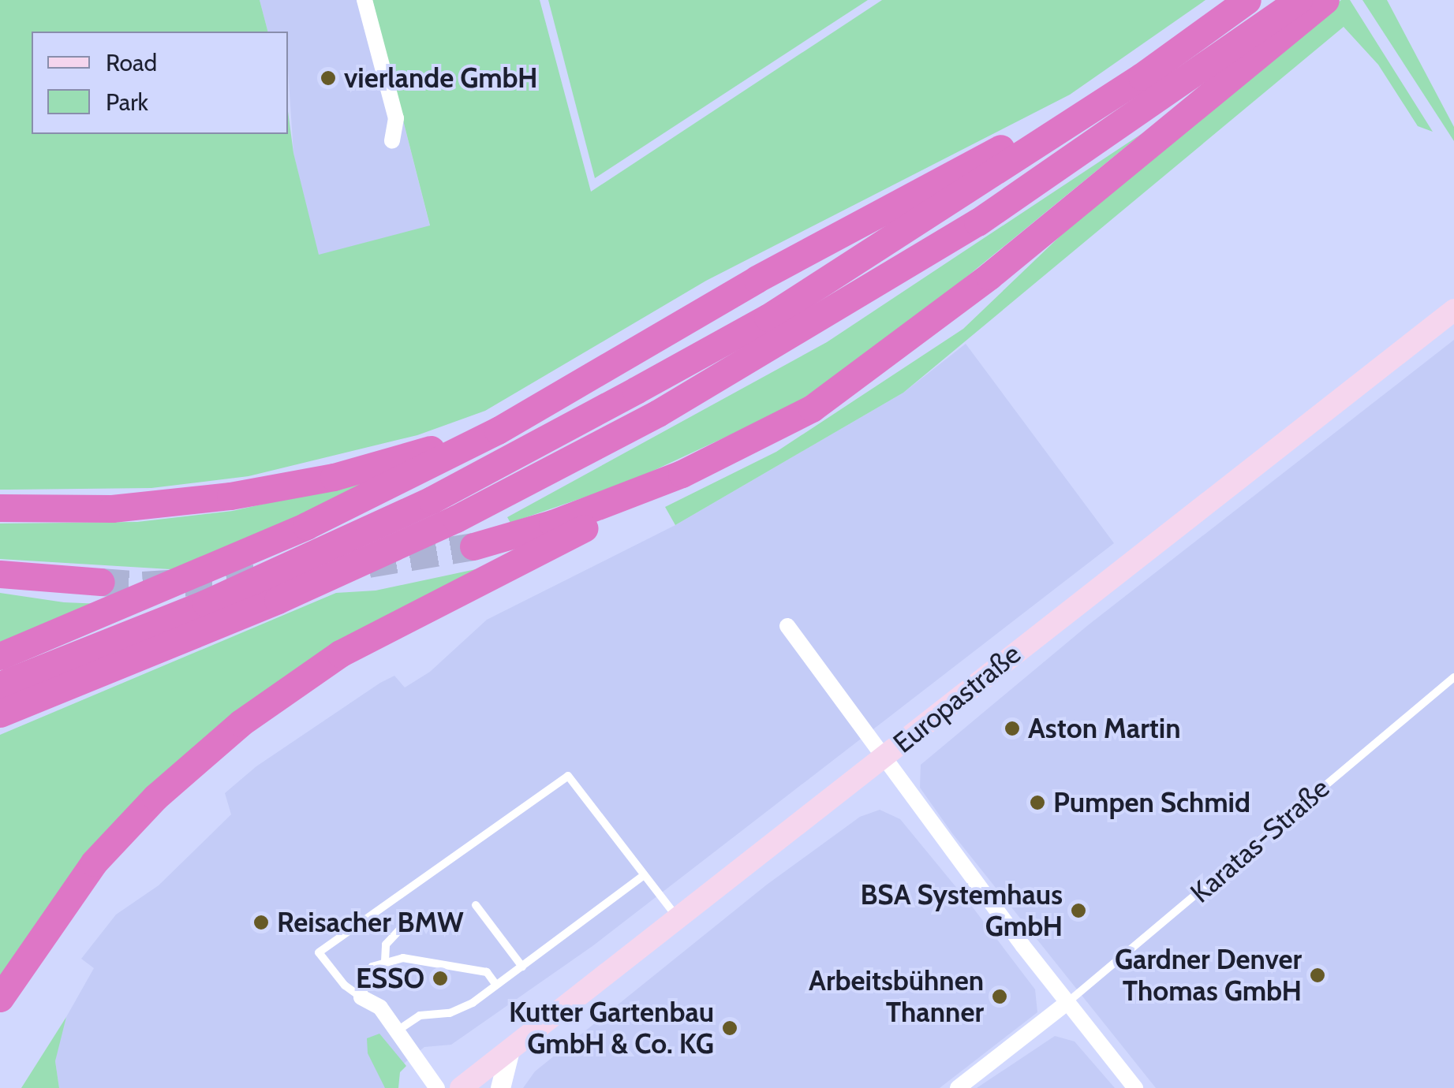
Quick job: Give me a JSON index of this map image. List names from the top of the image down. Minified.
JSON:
{"streets":{"main road":["Europastraße"],"lane":["Karatas-Straße"]},"places":["vierlande GmbH","Aston Martin","Pumpen Schmid","BSA Systemhaus GmbH","Reisacher BMW","Gardner Denver Thomas GmbH","ESSO","Arbeitsbühnen Thanner","Kutter Gartenbau GmbH & Co. KG"],"legend":["Road","Park"]}
